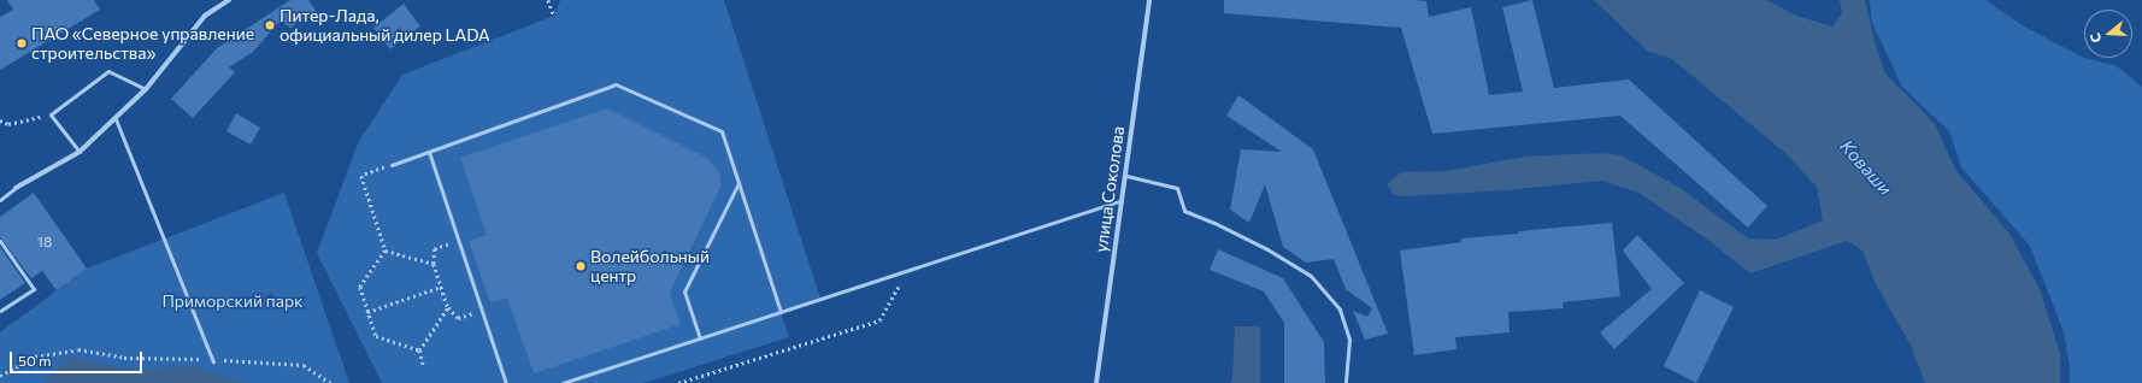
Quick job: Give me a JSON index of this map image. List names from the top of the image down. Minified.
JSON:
{"streets":{"street":["улица Соколова"]},"water":["Коваши"],"parks":["Приморский парк"],"places":["Питер-Лада, официальный дилер LADA","ПАО «Северное управление строительства»","Волейбольный центр"],"house_numbers":["18"],"scale_bar":"50 m","north":"left"}
